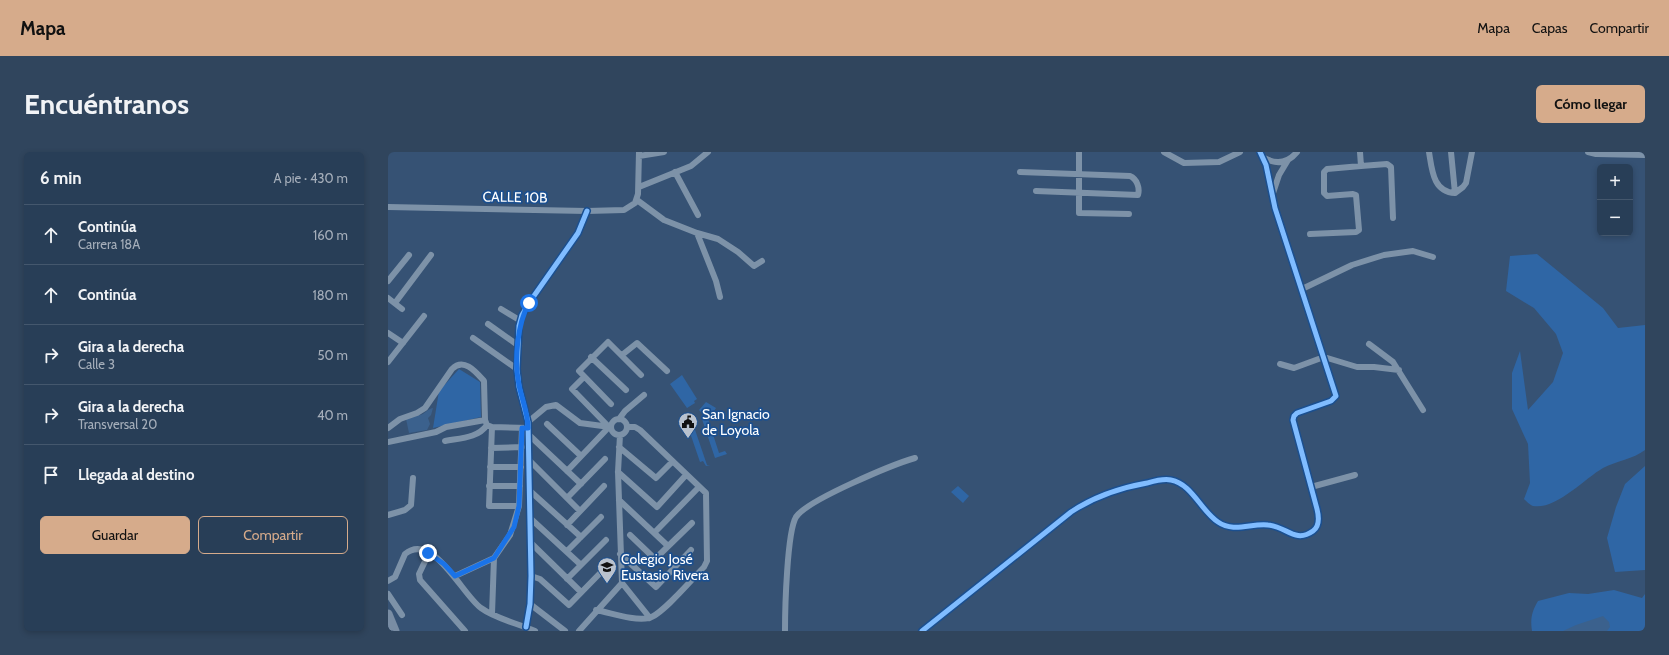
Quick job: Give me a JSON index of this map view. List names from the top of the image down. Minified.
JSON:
{"streets":{"street":["CALLE 10B"]},"places":{"public building":["San Ignacio de Loyola"],"school or university":["Colegio José Eustasio Rivera"]},"page":{"header":"Mapa","nav":["Mapa","Capas","Compartir"],"buttons":["Cómo llegar",["Guardar","Compartir"]],"title":"Encuéntranos","heading":["6 min","A pie · 430 m"],"map_buttons":["+","−"],"list":[["Continúa","Carrera 18A","160 m"],["Continúa","180 m"],["Gira a la derecha","Calle 3","50 m"],["Gira a la derecha","Transversal 20","40 m"],"Llegada al destino"]}}
